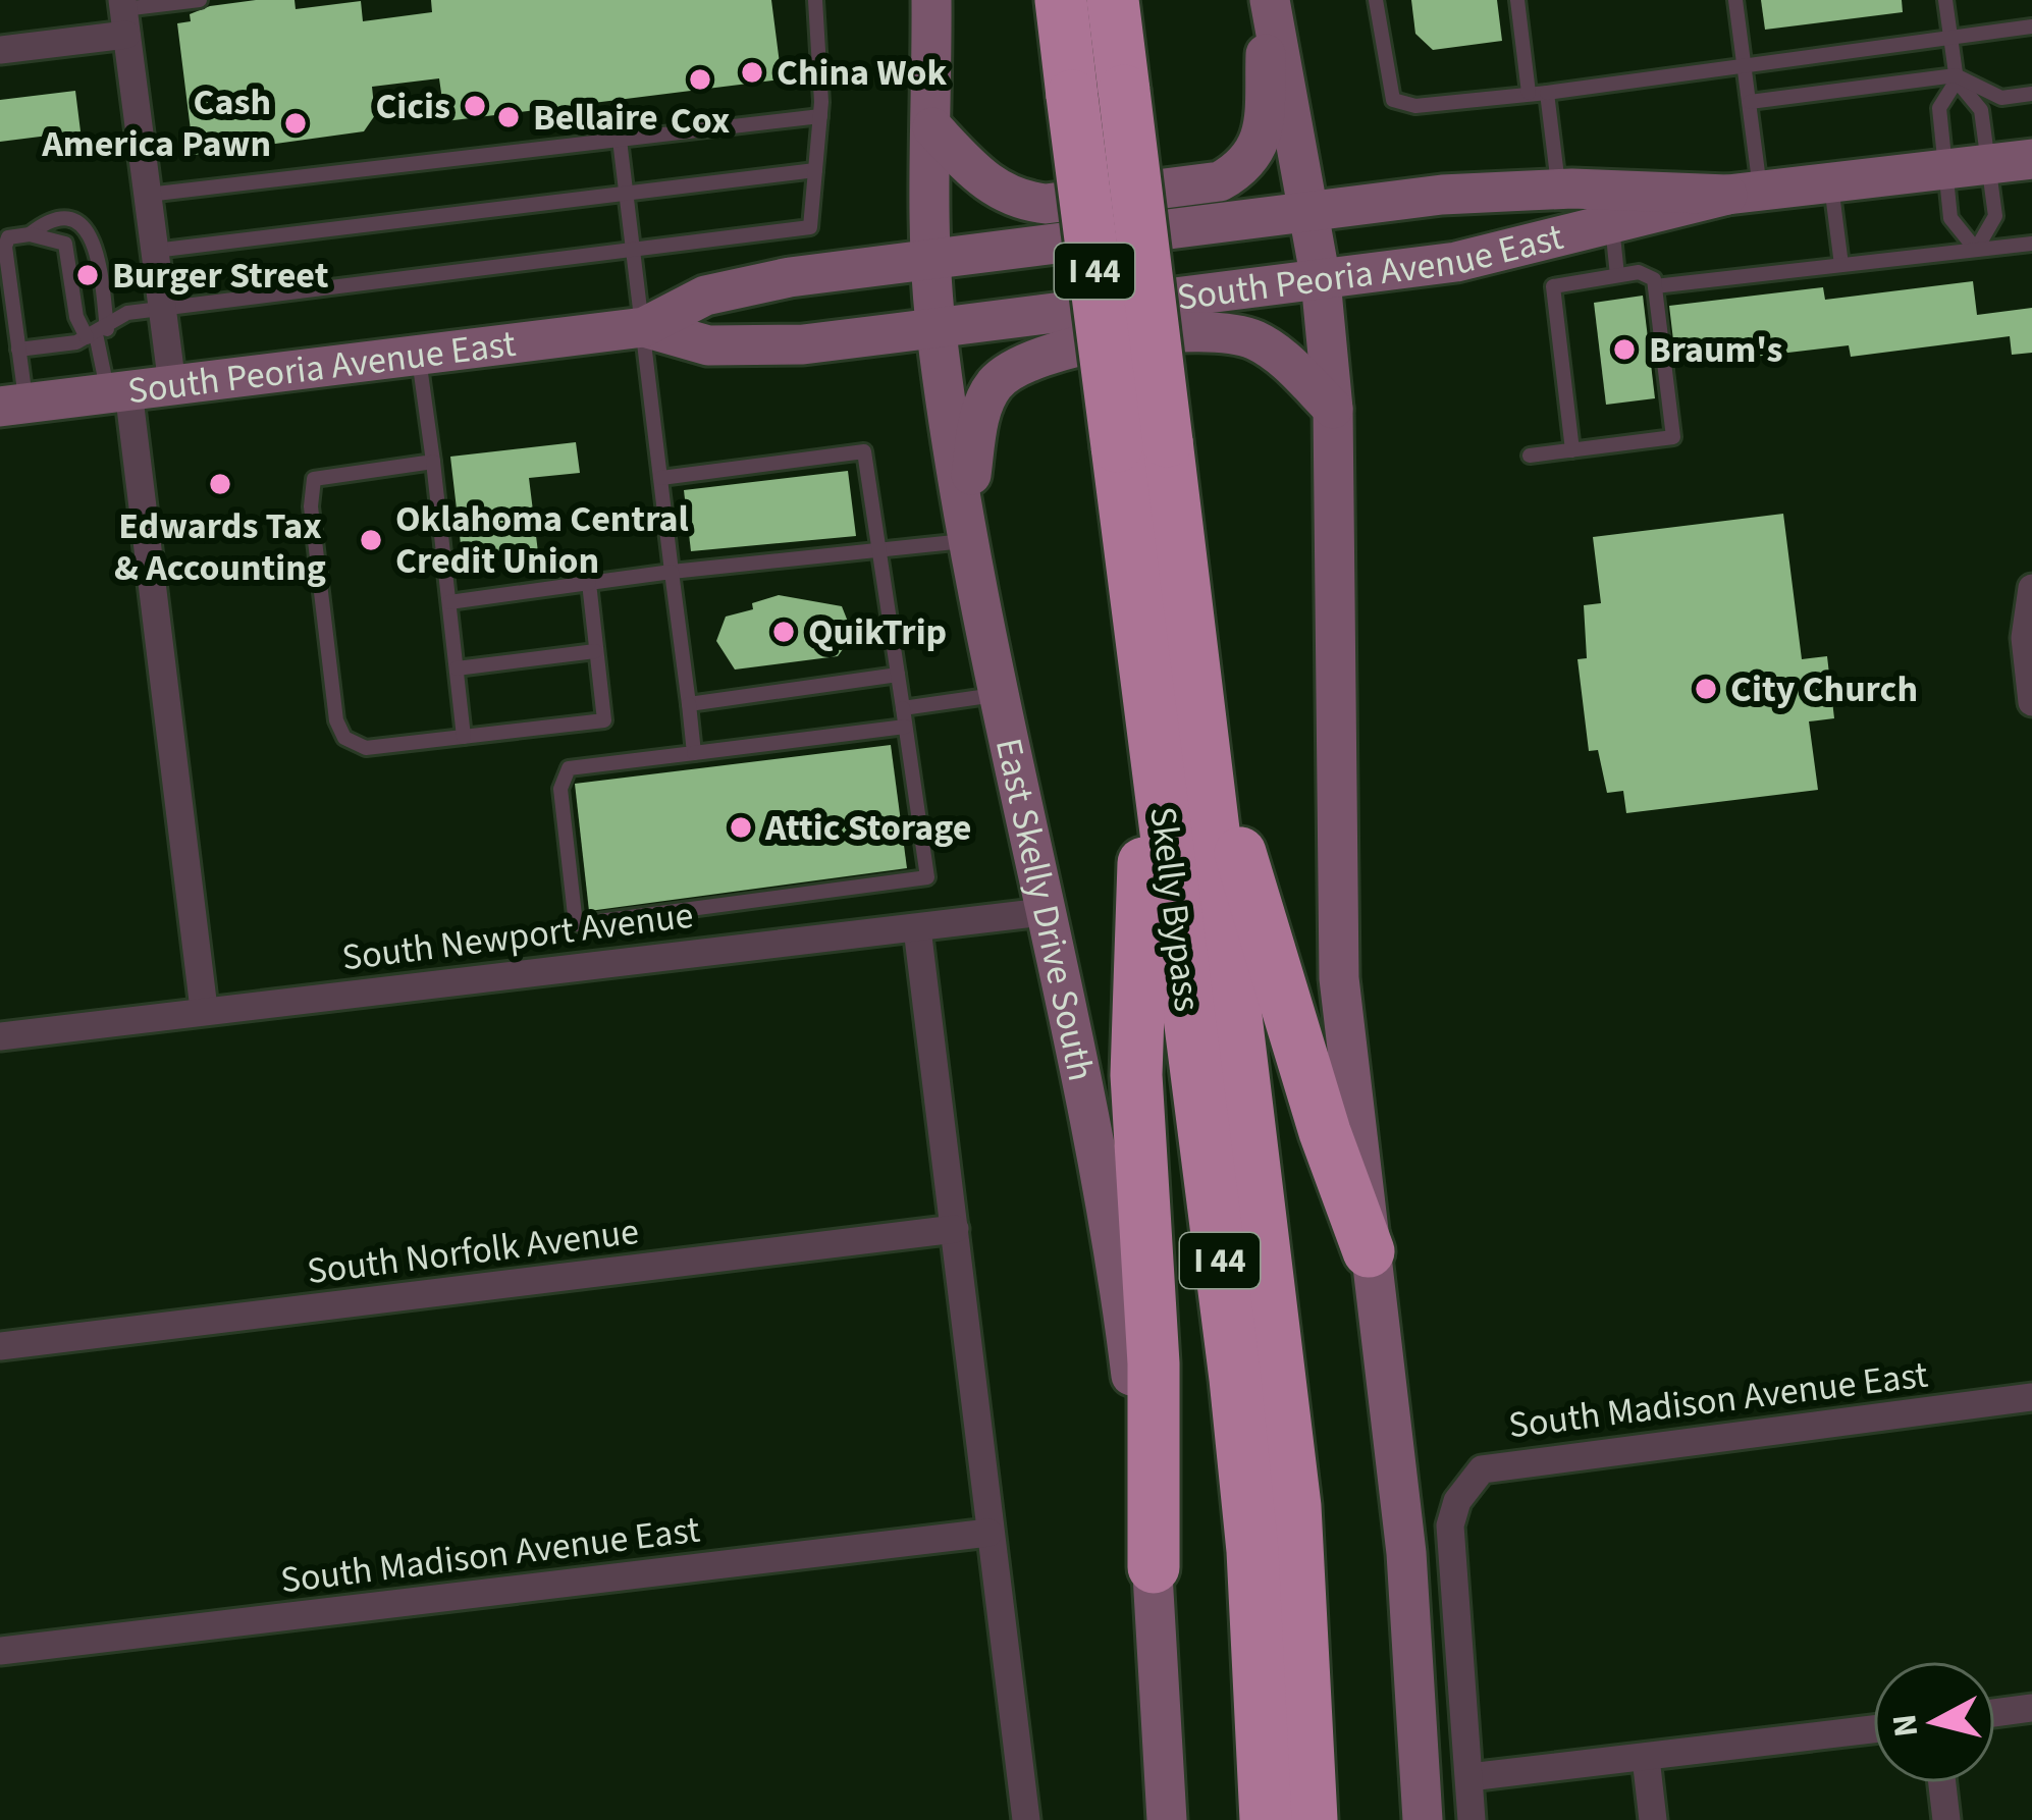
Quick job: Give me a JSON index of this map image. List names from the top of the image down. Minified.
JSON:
{"streets":{"highway":["I 44","Skelly Bypass"],"main road":["South Peoria Avenue East","East Skelly Drive South"],"street":["South Newport Avenue","South Norfolk Avenue","South Madison Avenue East"]},"crossings":[["South Peoria Avenue East","East Skelly Drive South"],["East Skelly Drive South","South Newport Avenue"]],"places":["China Wok","Cox","Cicis","Bellaire","Cash America Pawn","Burger Street","Braum's","Edwards Tax & Accounting","Oklahoma Central Credit Union","QuikTrip","City Church","Attic Storage"],"north":"left"}
